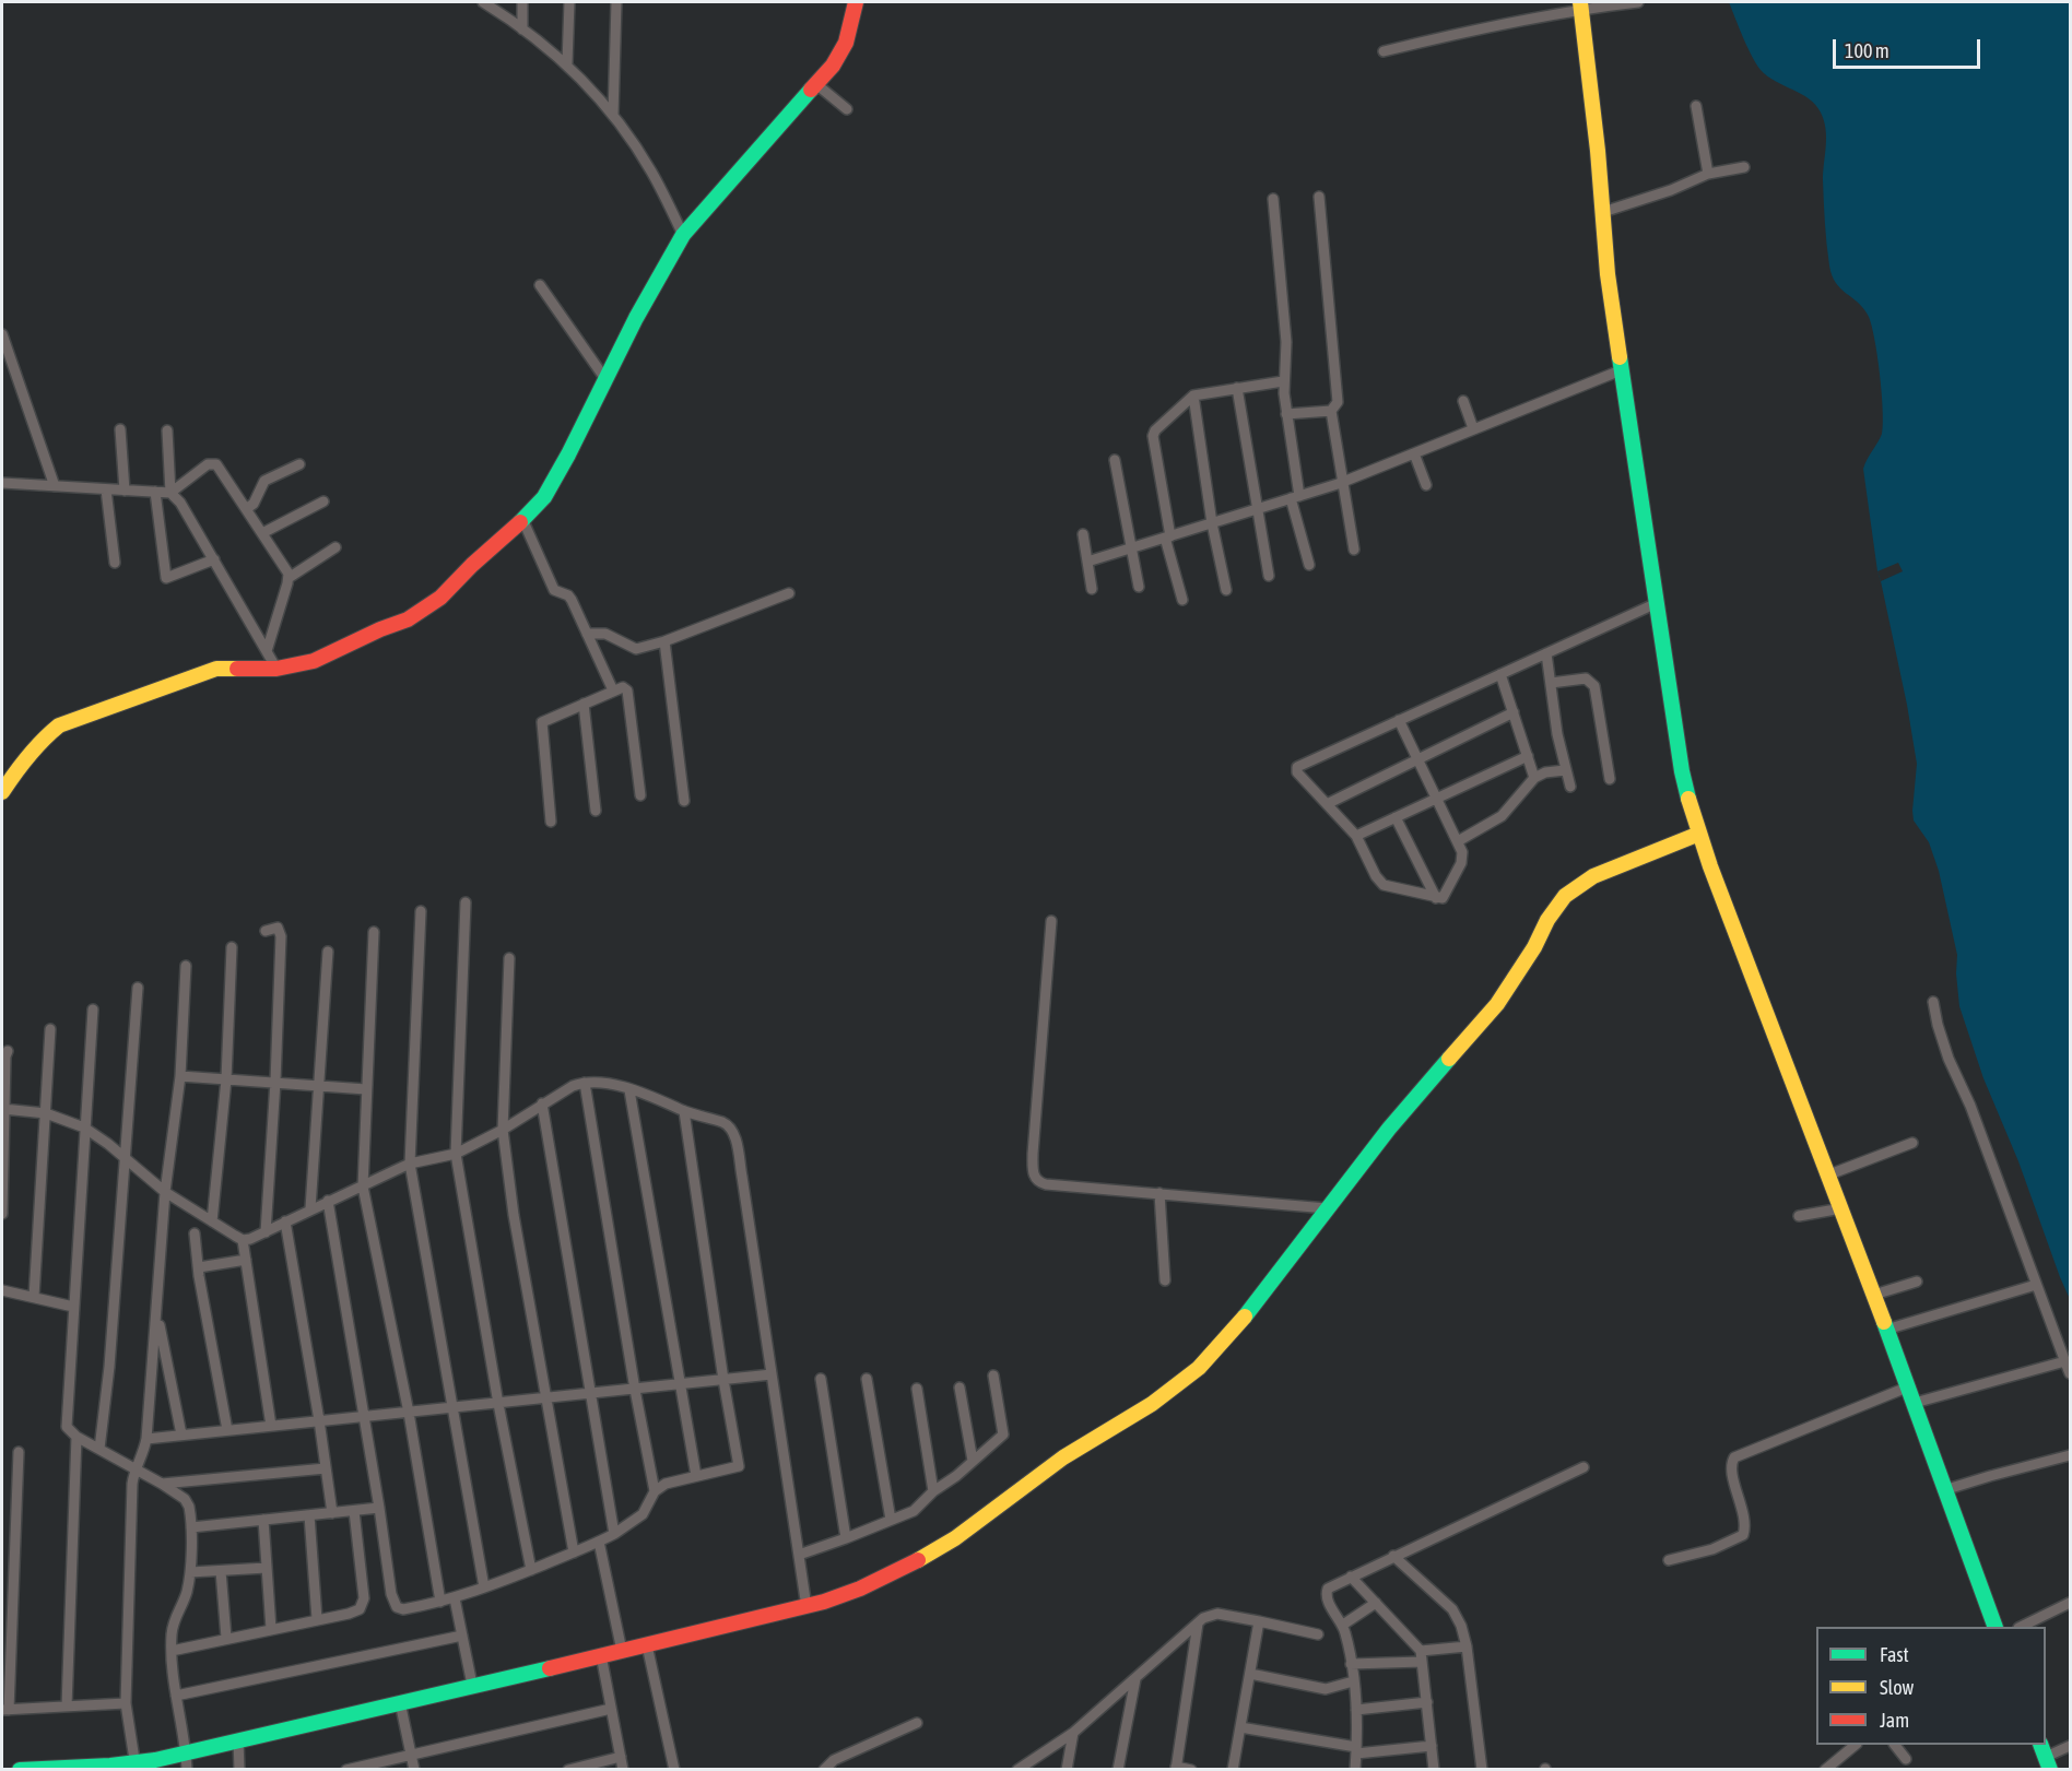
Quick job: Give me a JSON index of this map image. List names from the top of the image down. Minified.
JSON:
{"legend":["Fast","Slow","Jam"],"scale_bar":"100 m"}
